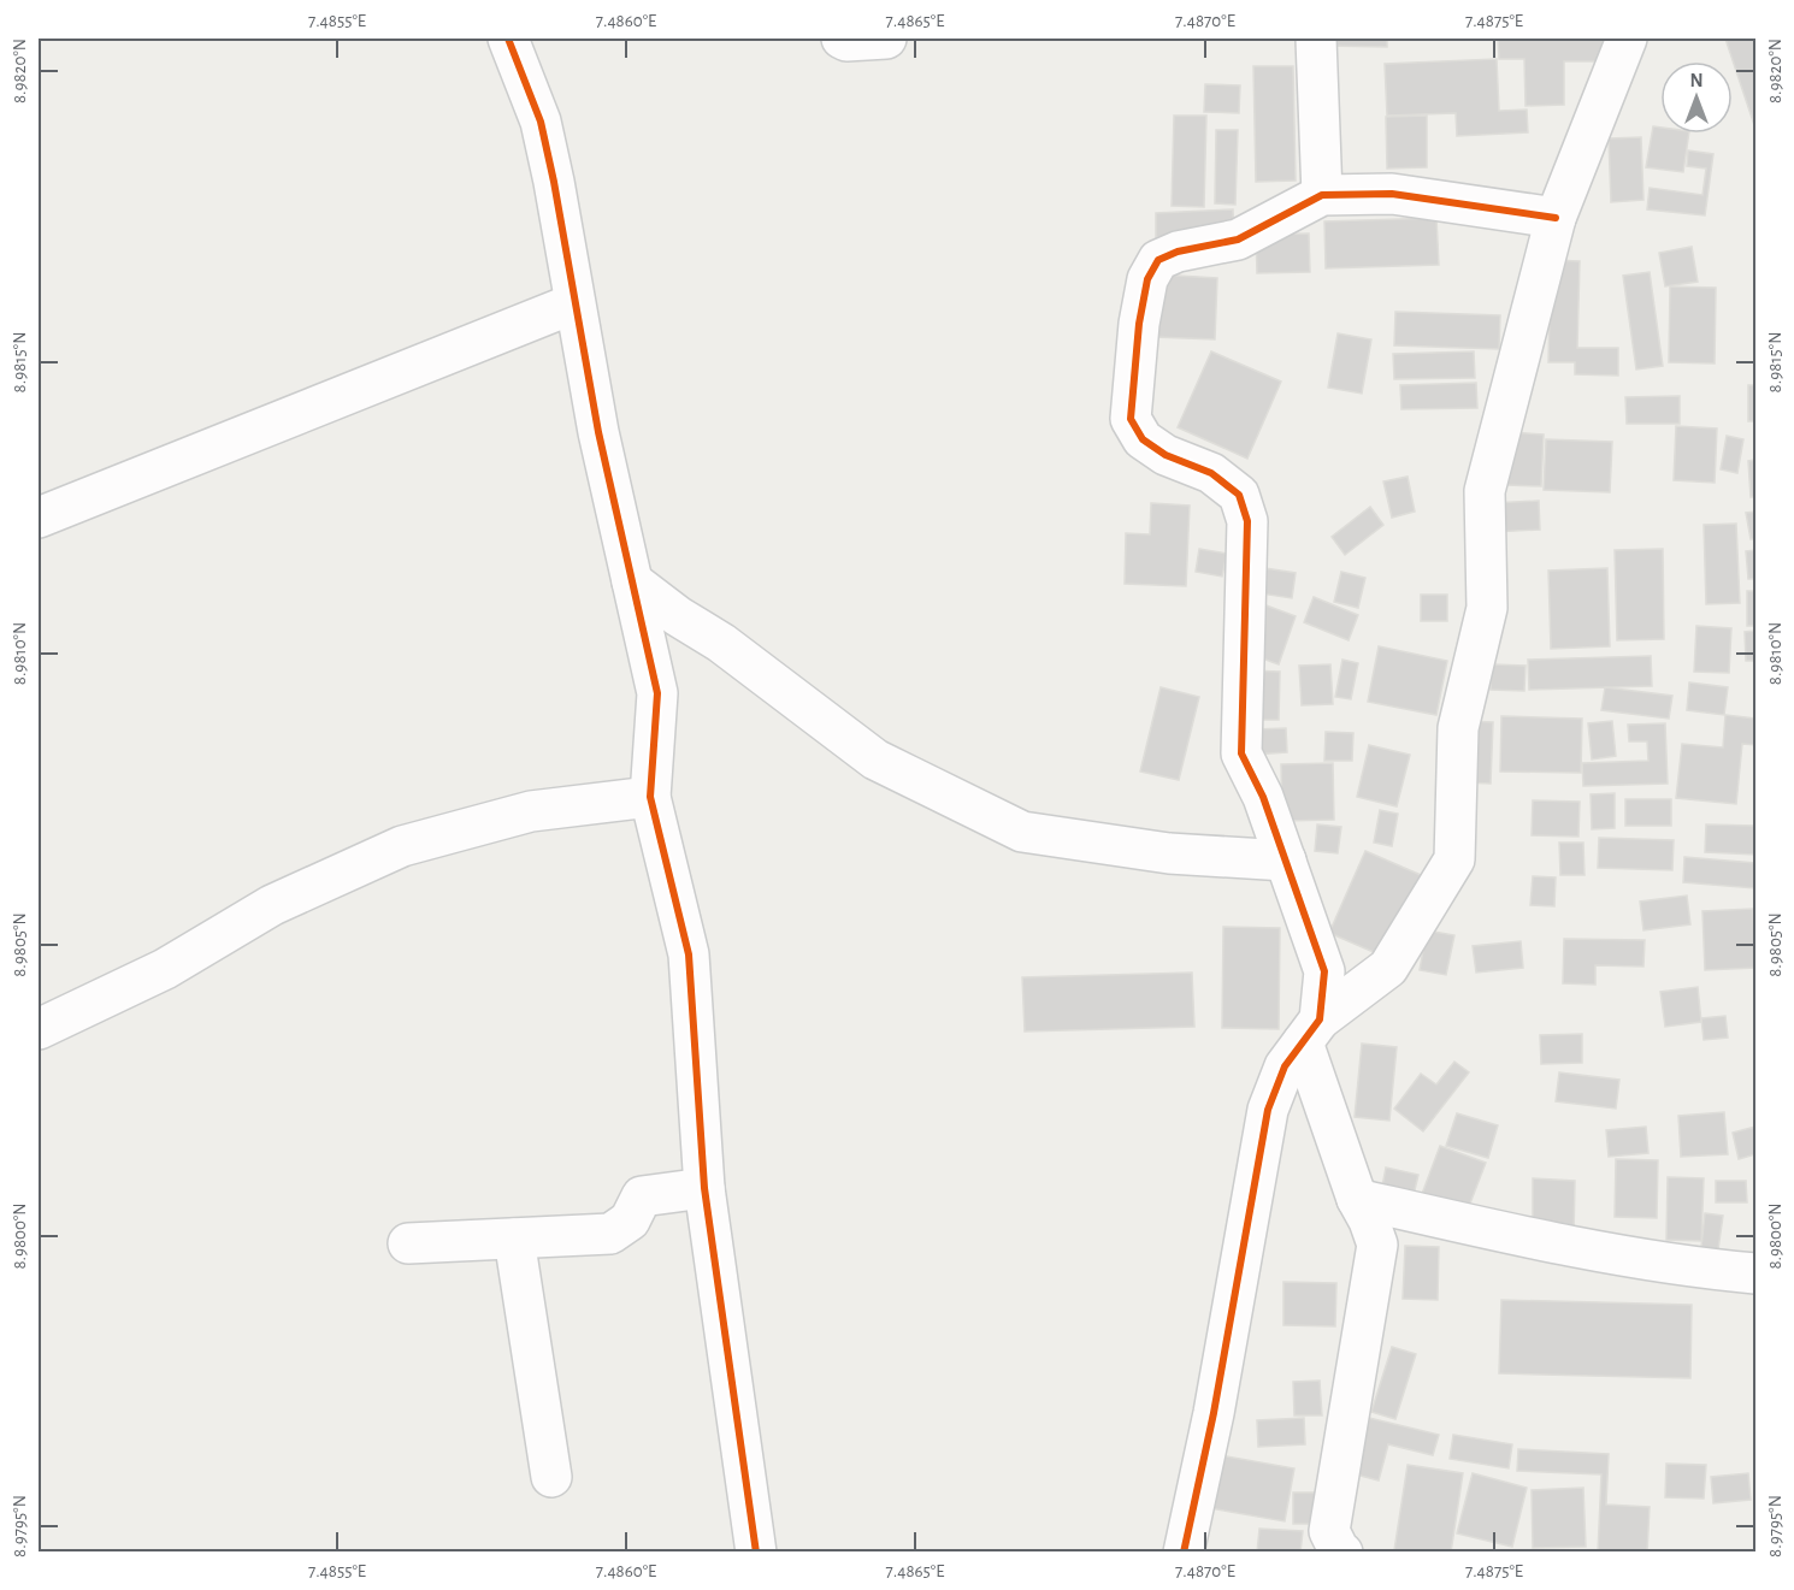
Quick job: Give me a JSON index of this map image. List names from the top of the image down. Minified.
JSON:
{"north":"top","coordinates":["7.4855°E","7.4860°E","7.4865°E","7.4870°E","7.4875°E","8.9820°N","8.9815°N","8.9810°N","8.9805°N","8.9800°N","8.9795°N"]}
